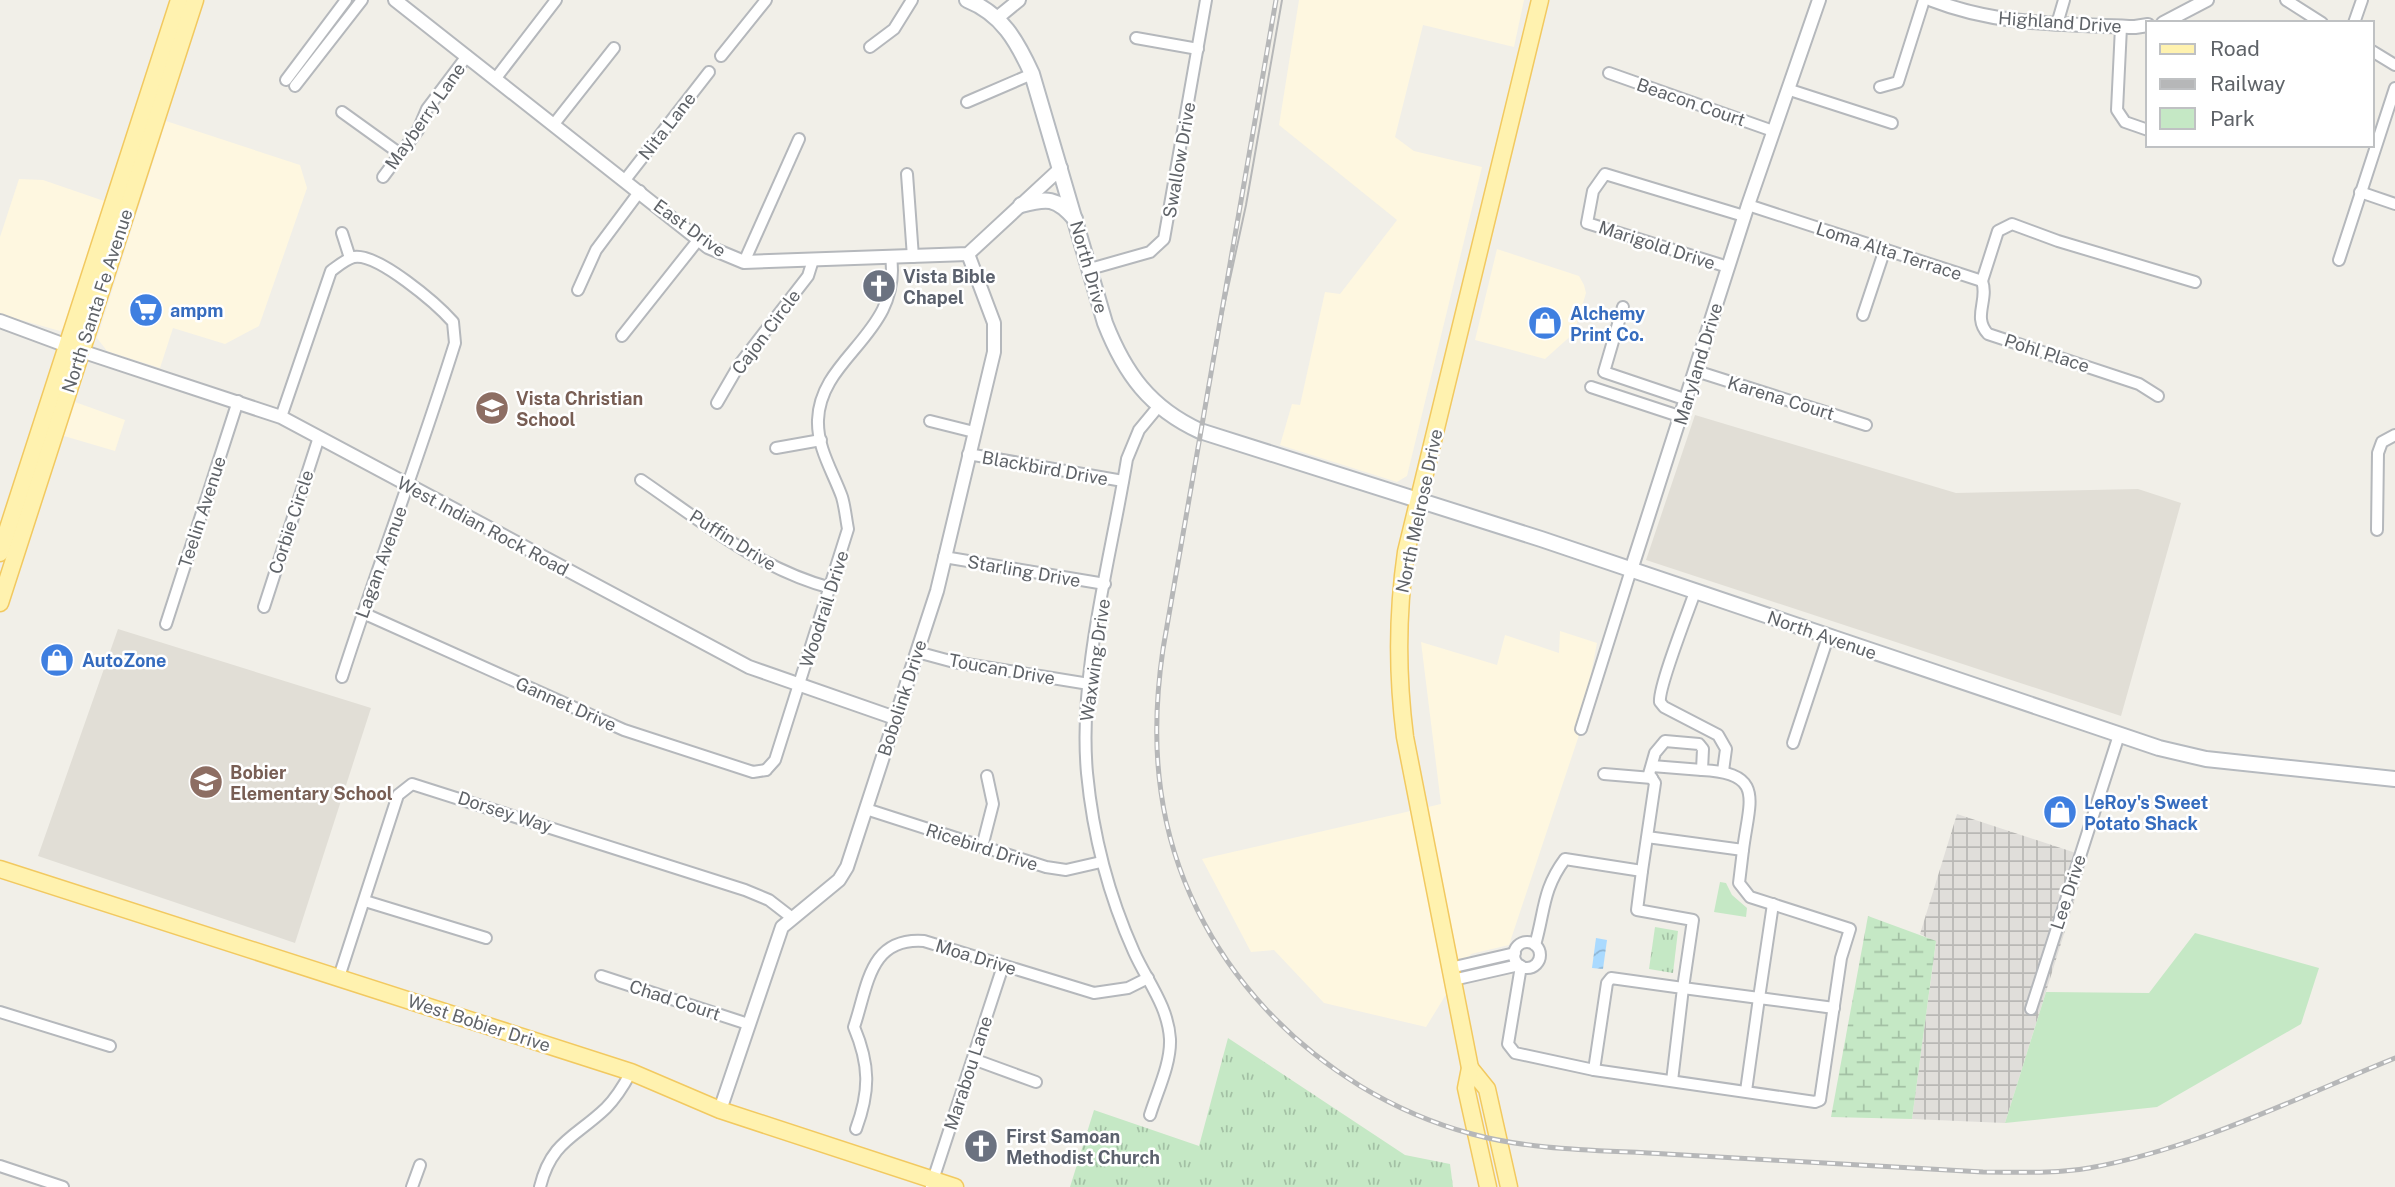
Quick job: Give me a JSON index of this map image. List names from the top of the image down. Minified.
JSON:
{"streets":{"main road":["North Drive","North Santa Fe Avenue","North Melrose Drive","North Avenue","West Bobier Drive"],"street":["Highland Drive","Beacon Court","Mayberry Lane","Nita Lane","Swallow Drive","East Drive","Marigold Drive","Loma Alta Terrace","Cajon Circle","Pohl Place","Maryland Drive","Karena Court","Blackbird Drive","Teelin Avenue","Corbie Circle","West Indian Rock Road","Puffin Drive","Lagan Avenue","Starling Drive","Woodrail Drive","Waxwing Drive","Toucan Drive","Bobolink Drive","Gannet Drive","Dorsey Way","Ricebird Drive","Lee Drive","Moa Drive","Chad Court","Marabou Lane"]},"crossings":[["Beacon Court","Maryland Drive"],["Mayberry Lane","East Drive"],["Nita Lane","East Drive"],["Swallow Drive","North Drive"],["East Drive","Cajon Circle"],["East Drive","Woodrail Drive"],["East Drive","Bobolink Drive"],["Marigold Drive","Loma Alta Terrace"],["Marigold Drive","Maryland Drive"],["Loma Alta Terrace","Pohl Place"],["Loma Alta Terrace","Maryland Drive"],["North Drive","North Avenue"],["North Drive","Waxwing Drive"],["North Santa Fe Avenue","West Indian Rock Road"],["Maryland Drive","Karena Court"],["Maryland Drive","North Avenue"],["Blackbird Drive","Waxwing Drive"],["Blackbird Drive","Bobolink Drive"],["North Melrose Drive","North Avenue"],["Teelin Avenue","West Indian Rock Road"],["Corbie Circle","West Indian Rock Road"],["West Indian Rock Road","Lagan Avenue"],["West Indian Rock Road","Woodrail Drive"],["West Indian Rock Road","Bobolink Drive"],["Puffin Drive","Woodrail Drive"],["Lagan Avenue","Gannet Drive"],["Starling Drive","Waxwing Drive"],["Starling Drive","Bobolink Drive"],["Woodrail Drive","Gannet Drive"],["North Avenue","Lee Drive"],["Waxwing Drive","Toucan Drive"],["Waxwing Drive","Ricebird Drive"],["Waxwing Drive","Moa Drive"],["Toucan Drive","Bobolink Drive"],["Bobolink Drive","Dorsey Way"],["Bobolink Drive","Ricebird Drive"],["Bobolink Drive","Chad Court"],["Bobolink Drive","West Bobier Drive"],["Dorsey Way","West Bobier Drive"],["Moa Drive","Marabou Lane"],["West Bobier Drive","Marabou Lane"]],"places":{"church":["Vista Bible Chapel","First Samoan Methodist Church"],"supermarket":["ampm"],"shop":["Alchemy Print Co.","AutoZone","LeRoy's Sweet Potato Shack"],"school or university":["Vista Christian School","Bobier Elementary School"]},"legend":["Road","Railway","Park"]}
